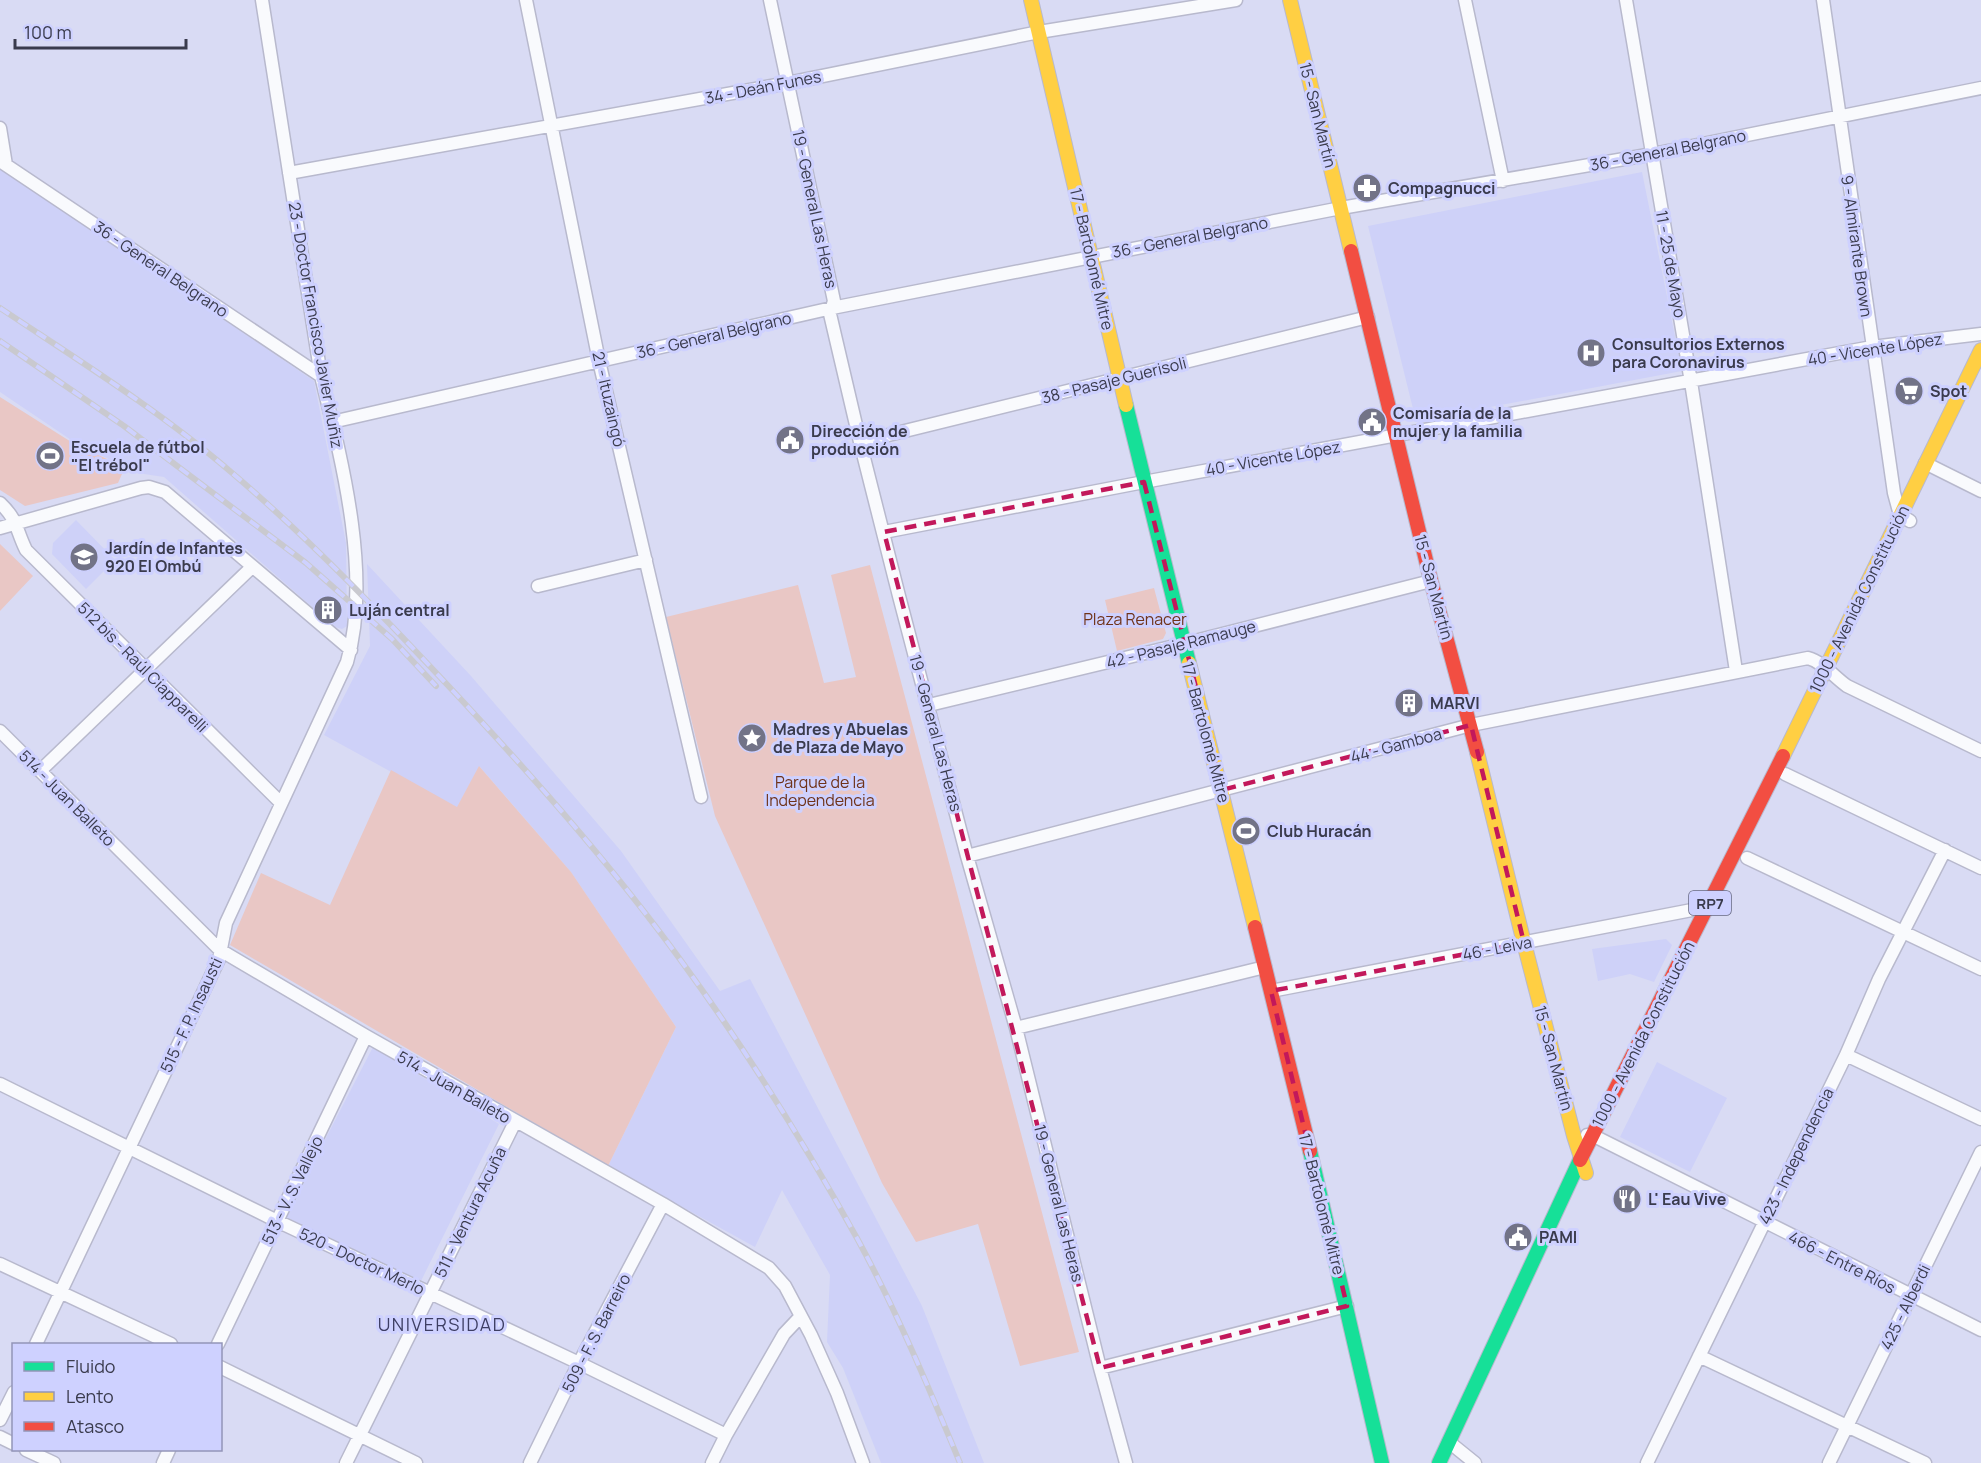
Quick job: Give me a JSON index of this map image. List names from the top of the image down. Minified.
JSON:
{"streets":{"street":["34 - Deán Funes","15 - San Martín","36 - General Belgrano","19 - General Las Heras","9 - Almirante Brown","17 - Bartolomé Mitre","11 - 25 de Mayo","23 - Doctor Francisco Javier Muñiz","40 - Vicente López","38 - Pasaje Guerisoli","21 - Ituzaingó","1000 - Avenida Constitución","42 - Pasaje Ramauge","512 bis - Raúl Ciapparelli","44 - Gamboa","514 - Juan Balleto","RP7","46 - Leiva","515 - F. P. Insausti","423 - Independencia","513 - V. S. Vallejo","511 - Ventura Acuña","520 - Doctor Merlo","466 - Entre Ríos","425 - Alberdi","509 - F. S. Barreiro"]},"crossings":[["34 - Deán Funes","19 - General Las Heras"],["34 - Deán Funes","17 - Bartolomé Mitre"],["34 - Deán Funes","23 - Doctor Francisco Javier Muñiz"],["34 - Deán Funes","21 - Ituzaingó"],["15 - San Martín","36 - General Belgrano"],["15 - San Martín","40 - Vicente López"],["15 - San Martín","38 - Pasaje Guerisoli"],["15 - San Martín","1000 - Avenida Constitución"],["15 - San Martín","42 - Pasaje Ramauge"],["15 - San Martín","44 - Gamboa"],["15 - San Martín","46 - Leiva"],["15 - San Martín","466 - Entre Ríos"],["36 - General Belgrano","19 - General Las Heras"],["36 - General Belgrano","9 - Almirante Brown"],["36 - General Belgrano","17 - Bartolomé Mitre"],["36 - General Belgrano","11 - 25 de Mayo"],["36 - General Belgrano","23 - Doctor Francisco Javier Muñiz"],["36 - General Belgrano","21 - Ituzaingó"],["19 - General Las Heras","40 - Vicente López"],["19 - General Las Heras","38 - Pasaje Guerisoli"],["19 - General Las Heras","42 - Pasaje Ramauge"],["19 - General Las Heras","44 - Gamboa"],["9 - Almirante Brown","40 - Vicente López"],["9 - Almirante Brown","1000 - Avenida Constitución"],["17 - Bartolomé Mitre","40 - Vicente López"],["17 - Bartolomé Mitre","38 - Pasaje Guerisoli"],["17 - Bartolomé Mitre","42 - Pasaje Ramauge"],["17 - Bartolomé Mitre","44 - Gamboa"],["17 - Bartolomé Mitre","46 - Leiva"],["11 - 25 de Mayo","40 - Vicente López"],["11 - 25 de Mayo","44 - Gamboa"],["23 - Doctor Francisco Javier Muñiz","515 - F. P. Insausti"],["1000 - Avenida Constitución","44 - Gamboa"],["1000 - Avenida Constitución","46 - Leiva"],["1000 - Avenida Constitución","466 - Entre Ríos"],["512 bis - Raúl Ciapparelli","515 - F. P. Insausti"],["514 - Juan Balleto","515 - F. P. Insausti"],["514 - Juan Balleto","513 - V. S. Vallejo"],["514 - Juan Balleto","511 - Ventura Acuña"],["514 - Juan Balleto","509 - F. S. Barreiro"],["515 - F. P. Insausti","520 - Doctor Merlo"],["423 - Independencia","466 - Entre Ríos"],["513 - V. S. Vallejo","520 - Doctor Merlo"],["511 - Ventura Acuña","520 - Doctor Merlo"],["520 - Doctor Merlo","509 - F. S. Barreiro"],["466 - Entre Ríos","425 - Alberdi"]],"districts":["UNIVERSIDAD"],"parks":["Plaza Renacer","Parque de la Independencia"],"places":{"pharmacy":["Compagnucci"],"hospital":["Consultorios Externos para Coronavirus"],"supermarket":["Spot"],"public building":["Comisaría de la mujer y la familia","Dirección de producción","PAMI"],"sports":["Escuela de fútbol \"El trébol\"","Club Huracán"],"school or university":["Jardín de Infantes 920 El Ombú"],"building":["Luján central","MARVI"],"place":["Madres y Abuelas de Plaza de Mayo"],"restaurant":["L' Eau Vive"]},"legend":["Fluido","Lento","Atasco"],"scale_bar":"100 m"}
